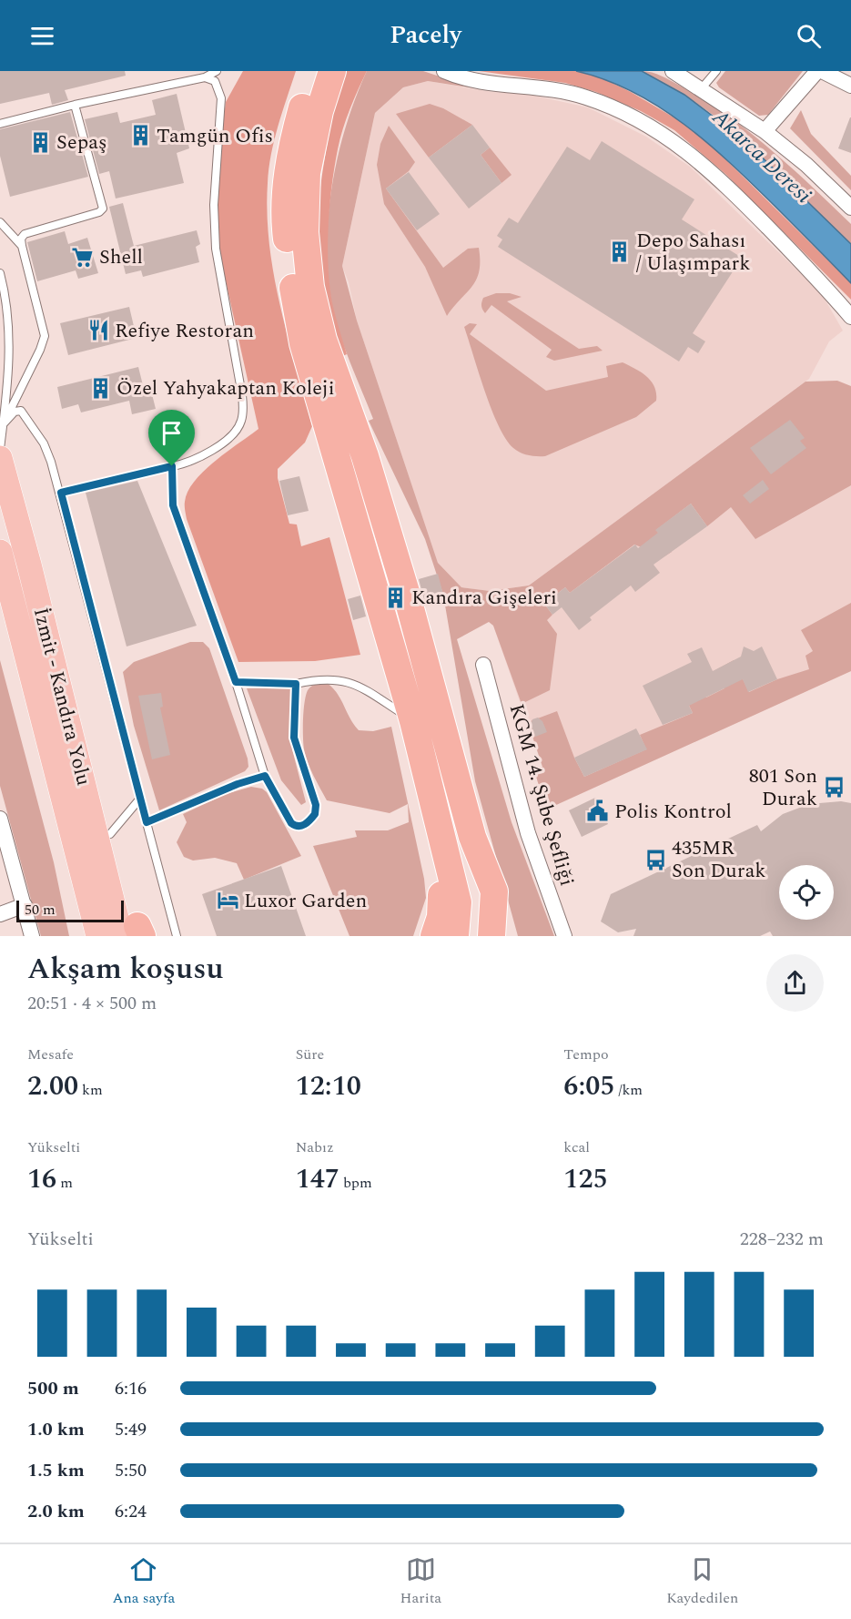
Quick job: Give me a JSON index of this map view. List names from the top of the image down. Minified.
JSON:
{"streets":{"highway":["İzmit - Kandıra Yolu"],"street":["KGM 14. Şube Şefliği"]},"water":["Akarca Deresi"],"places":{"building":["Tamgün Ofis","Sepaş","Depo Sahası / Ulaşımpark","Özel Yahyakaptan Koleji","Kandıra Gişeleri"],"supermarket":["Shell"],"restaurant":["Refiye Restoran"],"bus stop":["801 Son Durak","435MR Son Durak"],"public building":["Polis Kontrol"],"hotel":["Luxor Garden"]},"scale_bar":"50 m","page":{"header":"Pacely","scale":"50 m","heading":["Akşam koşusu","20:51 · 4 × 500 m"],"stats":[["Mesafe","2.00 km"],["Süre","12:10"],["Tempo","6:05 /km"],["Yükselti","16 m"],["Nabız","147 bpm"],["kcal","125"]],"chart":["Yükselti","228–232 m"],"list":[{"name":"500 m","note":"6:16"},{"name":"1.0 km","note":"5:49"},{"name":"1.5 km","note":"5:50"},{"name":"2.0 km","note":"6:24"}],"tabs":["Ana sayfa","Harita","Kaydedilen"]}}
